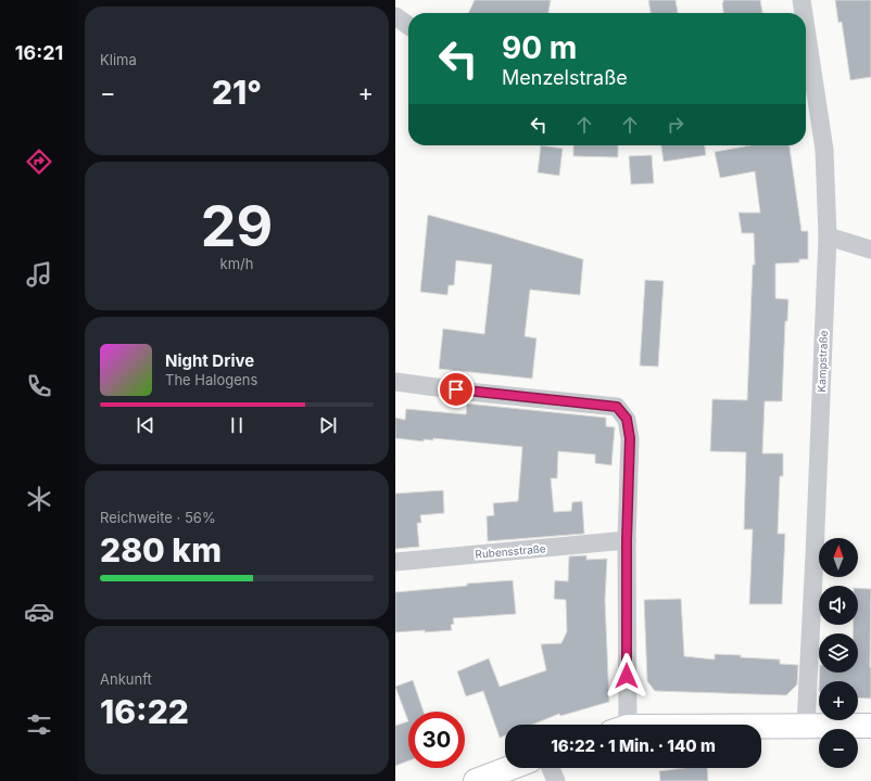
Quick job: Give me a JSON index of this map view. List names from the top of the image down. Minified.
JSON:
{"streets":{"street":["Kampstraße","Rubensstraße"]},"north":"top","page":{"tabs":"16:21","tile":["Klima",["29","km/h"],["Reichweite · 56%","280 km"],["Ankunft","16:22"]],"turn":["90 m","Menzelstraße"],"heat":["−","21°","+"],"song":["Night Drive","The Halogens"],"map_buttons":["+","−"],"limit":"30","trip":"16:22 · 1 Min. · 140 m"}}
